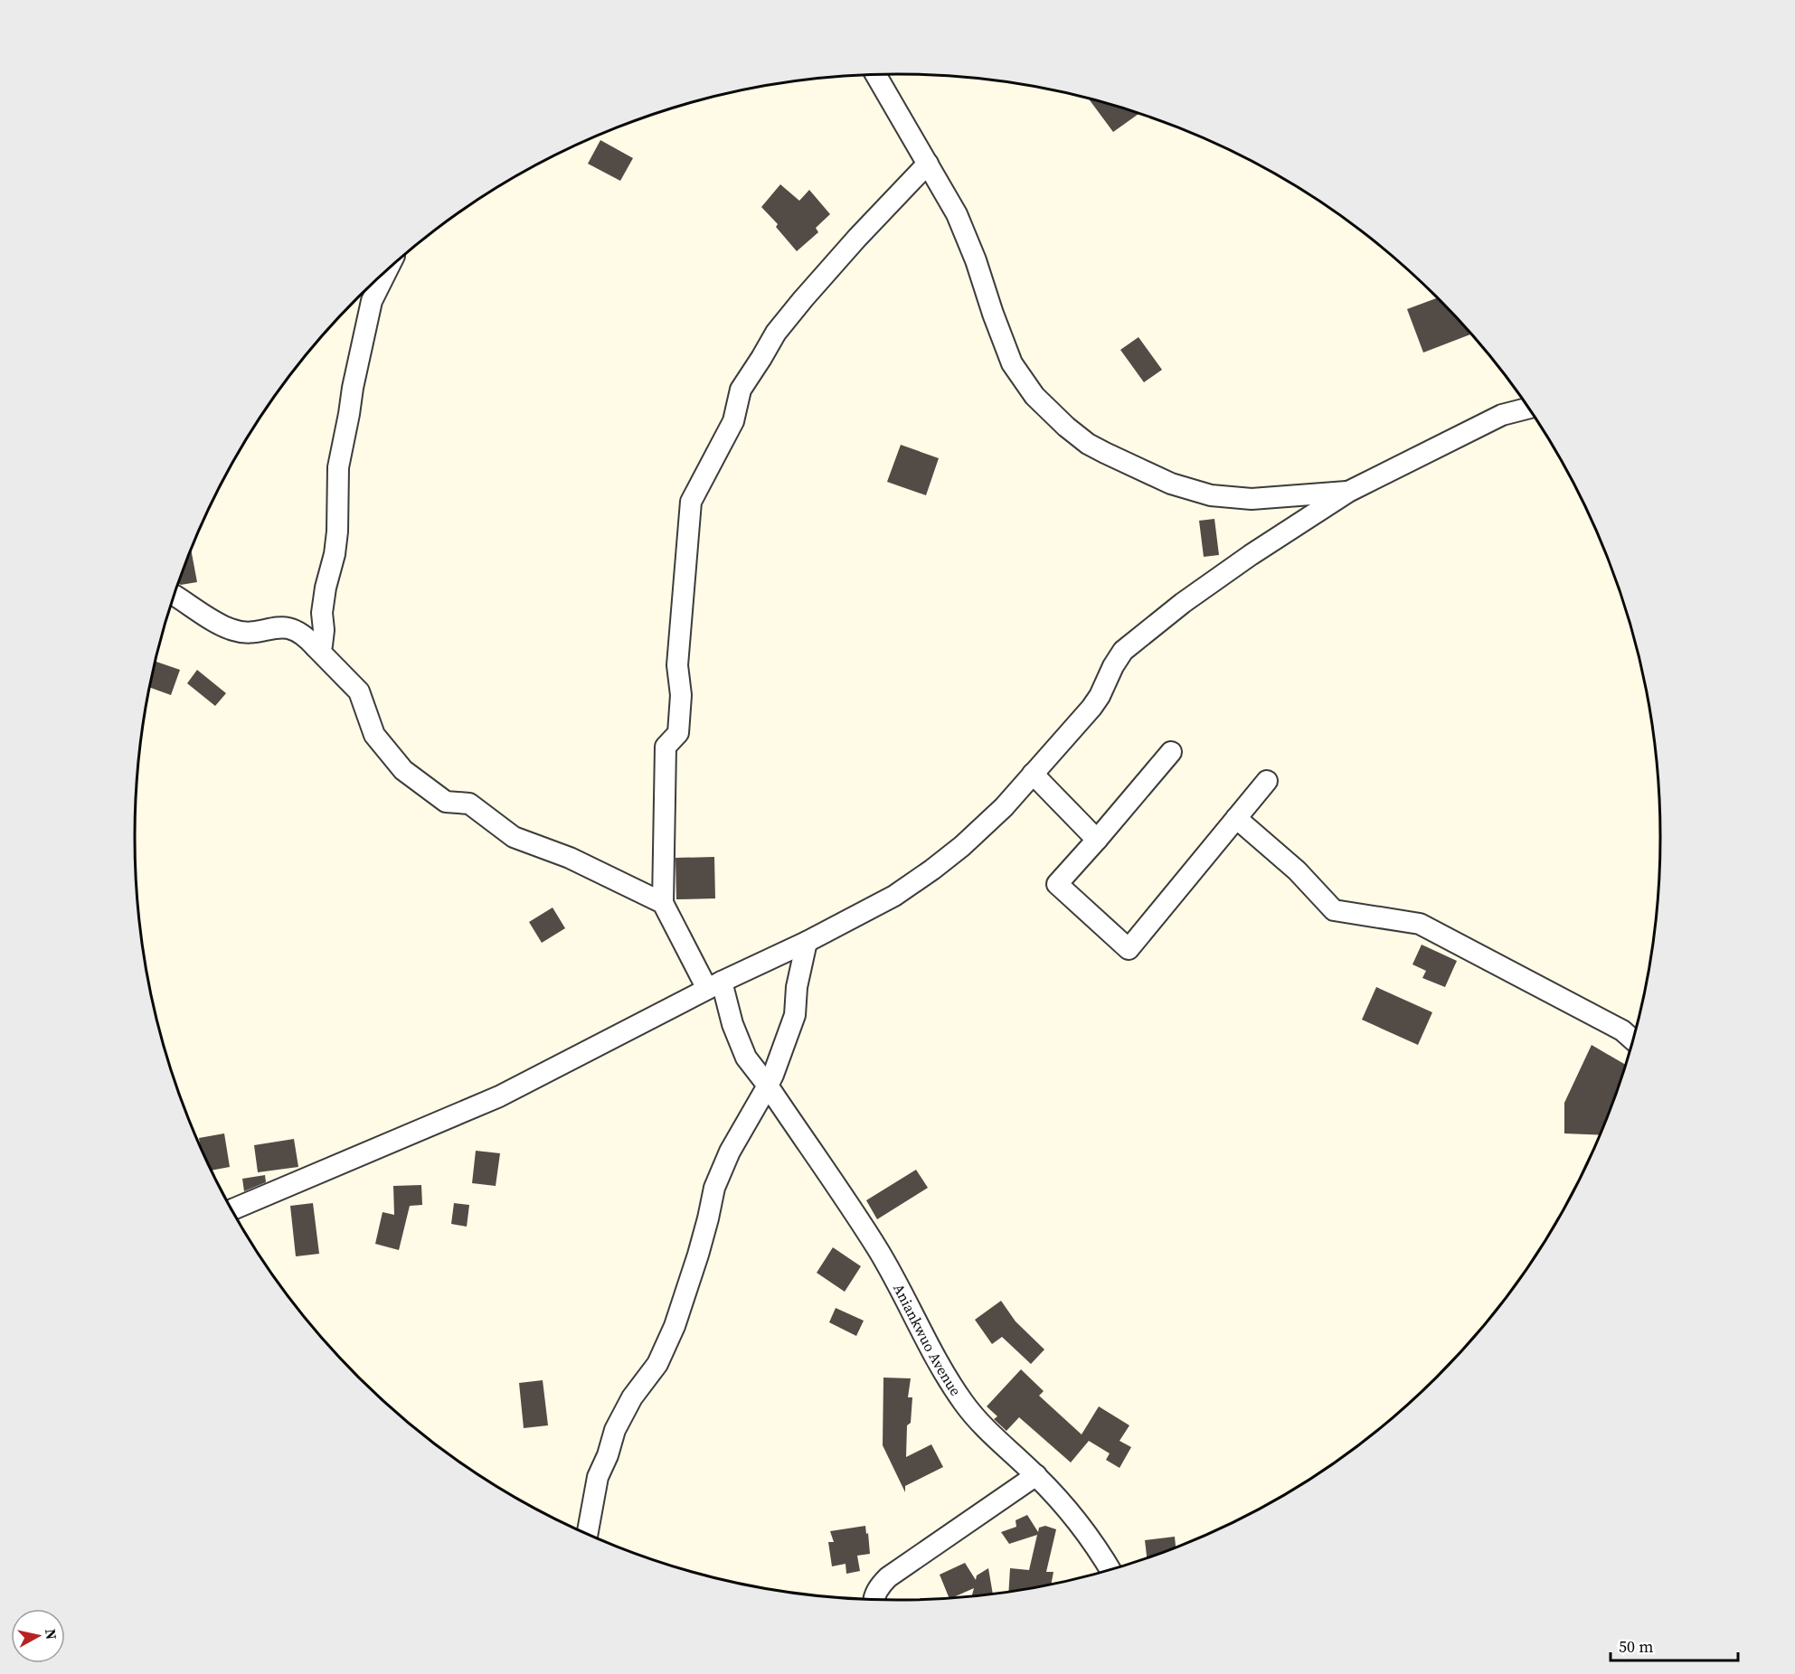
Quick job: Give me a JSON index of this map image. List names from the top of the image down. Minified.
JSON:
{"streets":{"street":["Aniankwuo Avenue"]},"scale_bar":"50 m","north":"right"}
